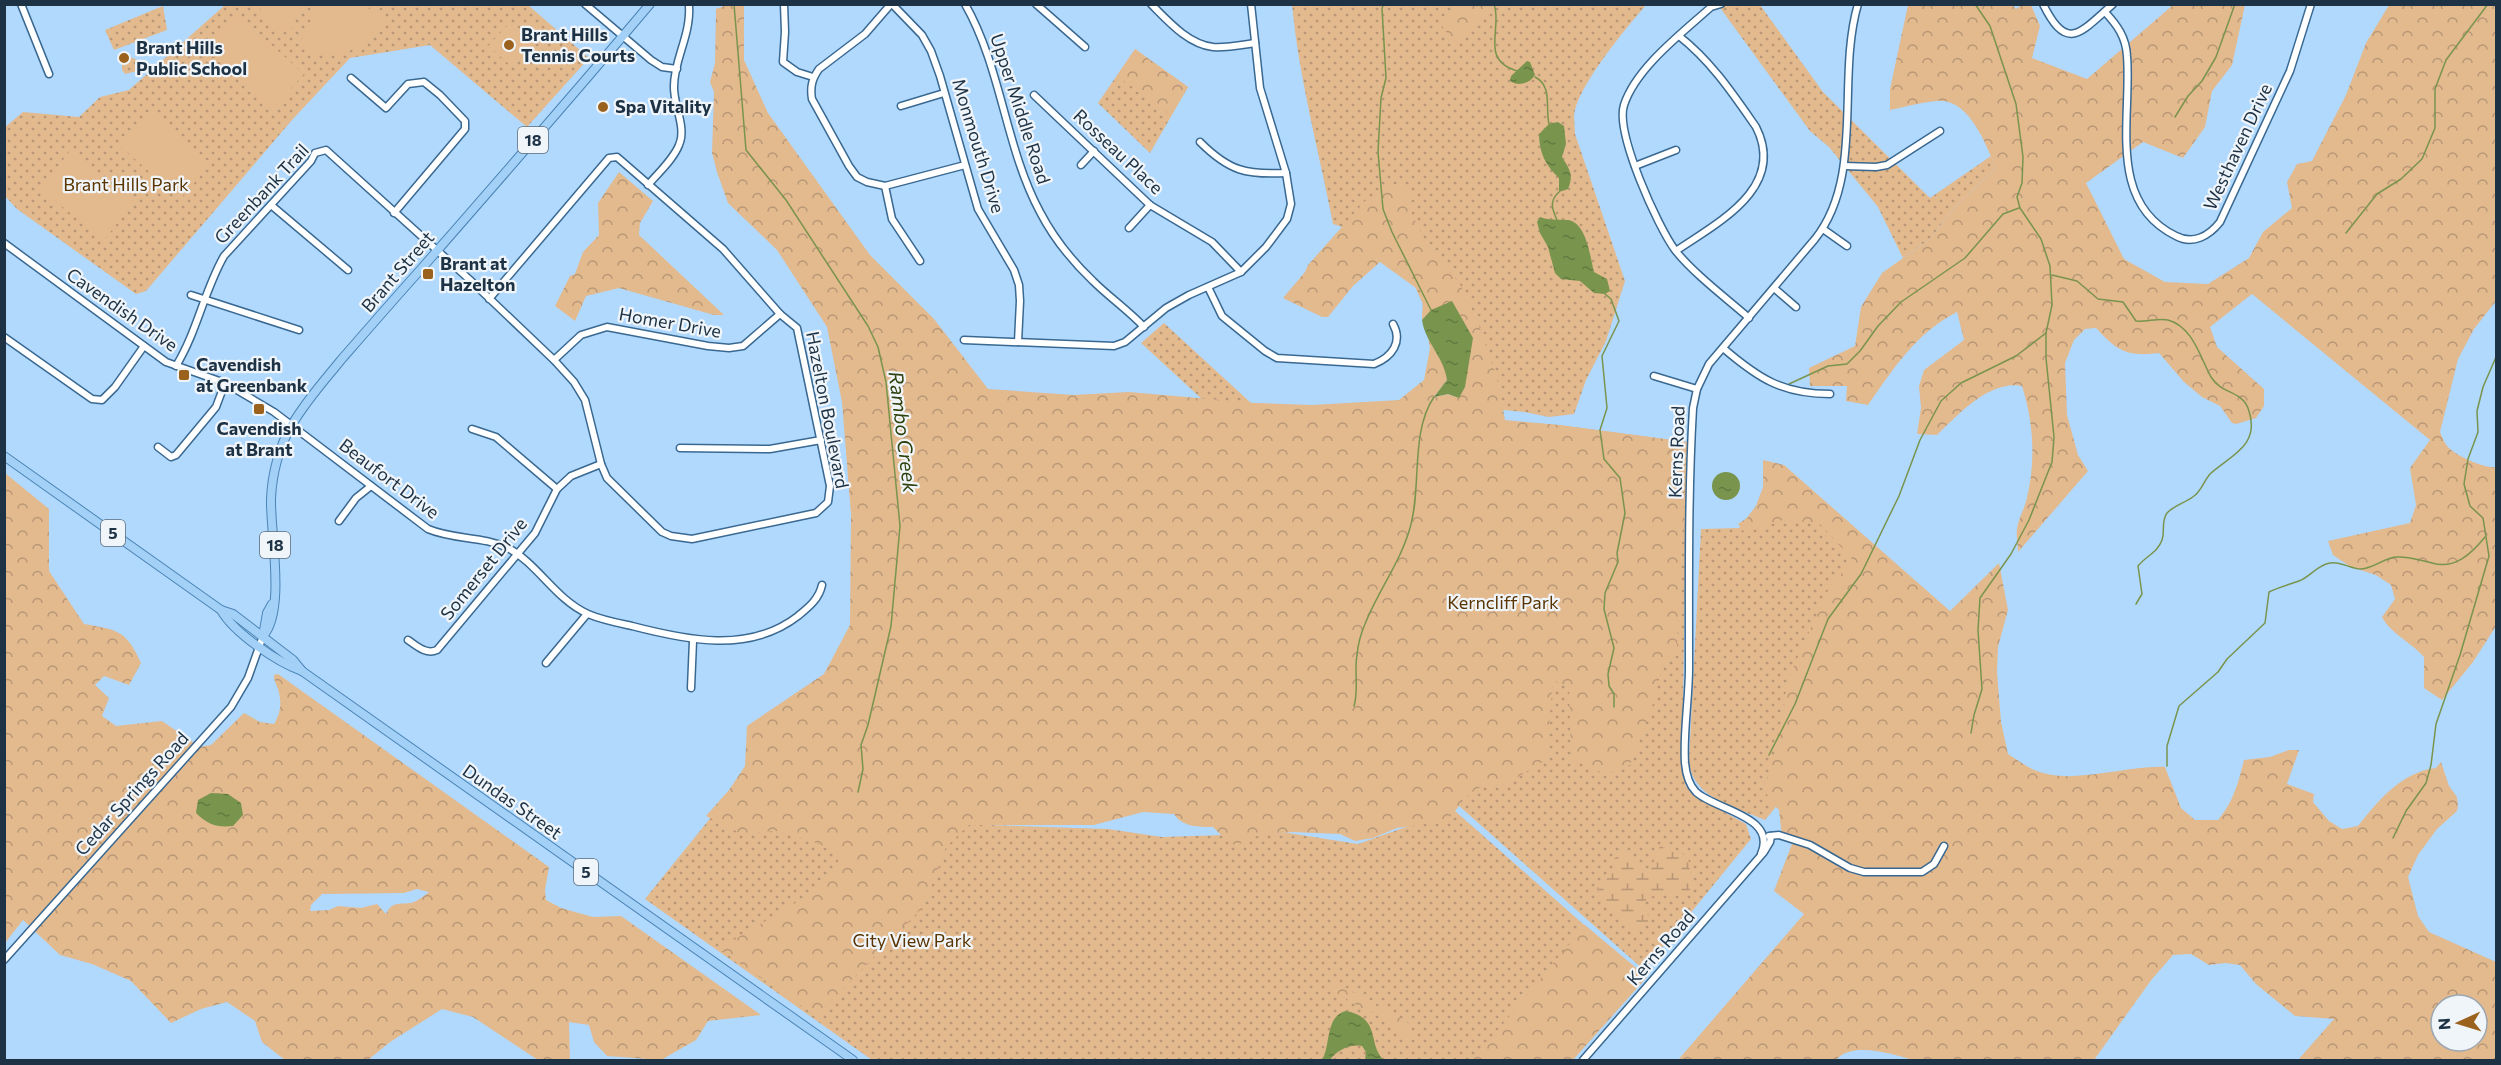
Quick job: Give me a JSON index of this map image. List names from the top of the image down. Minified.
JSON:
{"streets":{"main road":["18","Brant Street","5","Dundas Street"],"street":["Upper Middle Road","Monmouth Drive","Westhaven Drive","Rosseau Place","Greenbank Trail","Cavendish Drive","Homer Drive","Hazelton Boulevard","Kerns Road","Beaufort Drive","Somerset Drive","Cedar Springs Road"]},"crossings":[["Greenbank Trail","Brant Street"],["Greenbank Trail","Cavendish Drive"],["Greenbank Trail","Hazelton Boulevard"],["Brant Street","Cavendish Drive"],["Brant Street","Hazelton Boulevard"],["Brant Street","Beaufort Drive"],["Brant Street","Cedar Springs Road"],["Brant Street","Dundas Street"],["Cavendish Drive","Beaufort Drive"],["Homer Drive","Hazelton Boulevard"],["Beaufort Drive","Somerset Drive"],["Cedar Springs Road","Dundas Street"]],"water":["Rambo Creek"],"parks":["Brant Hills Park","Kerncliff Park","City View Park"],"places":{"other":["Brant Hills Tennis Courts","Brant Hills Public School","Spa Vitality"],"transit":["Brant at Hazelton","Cavendish at Greenbank","Cavendish at Brant"]},"north":"left"}
